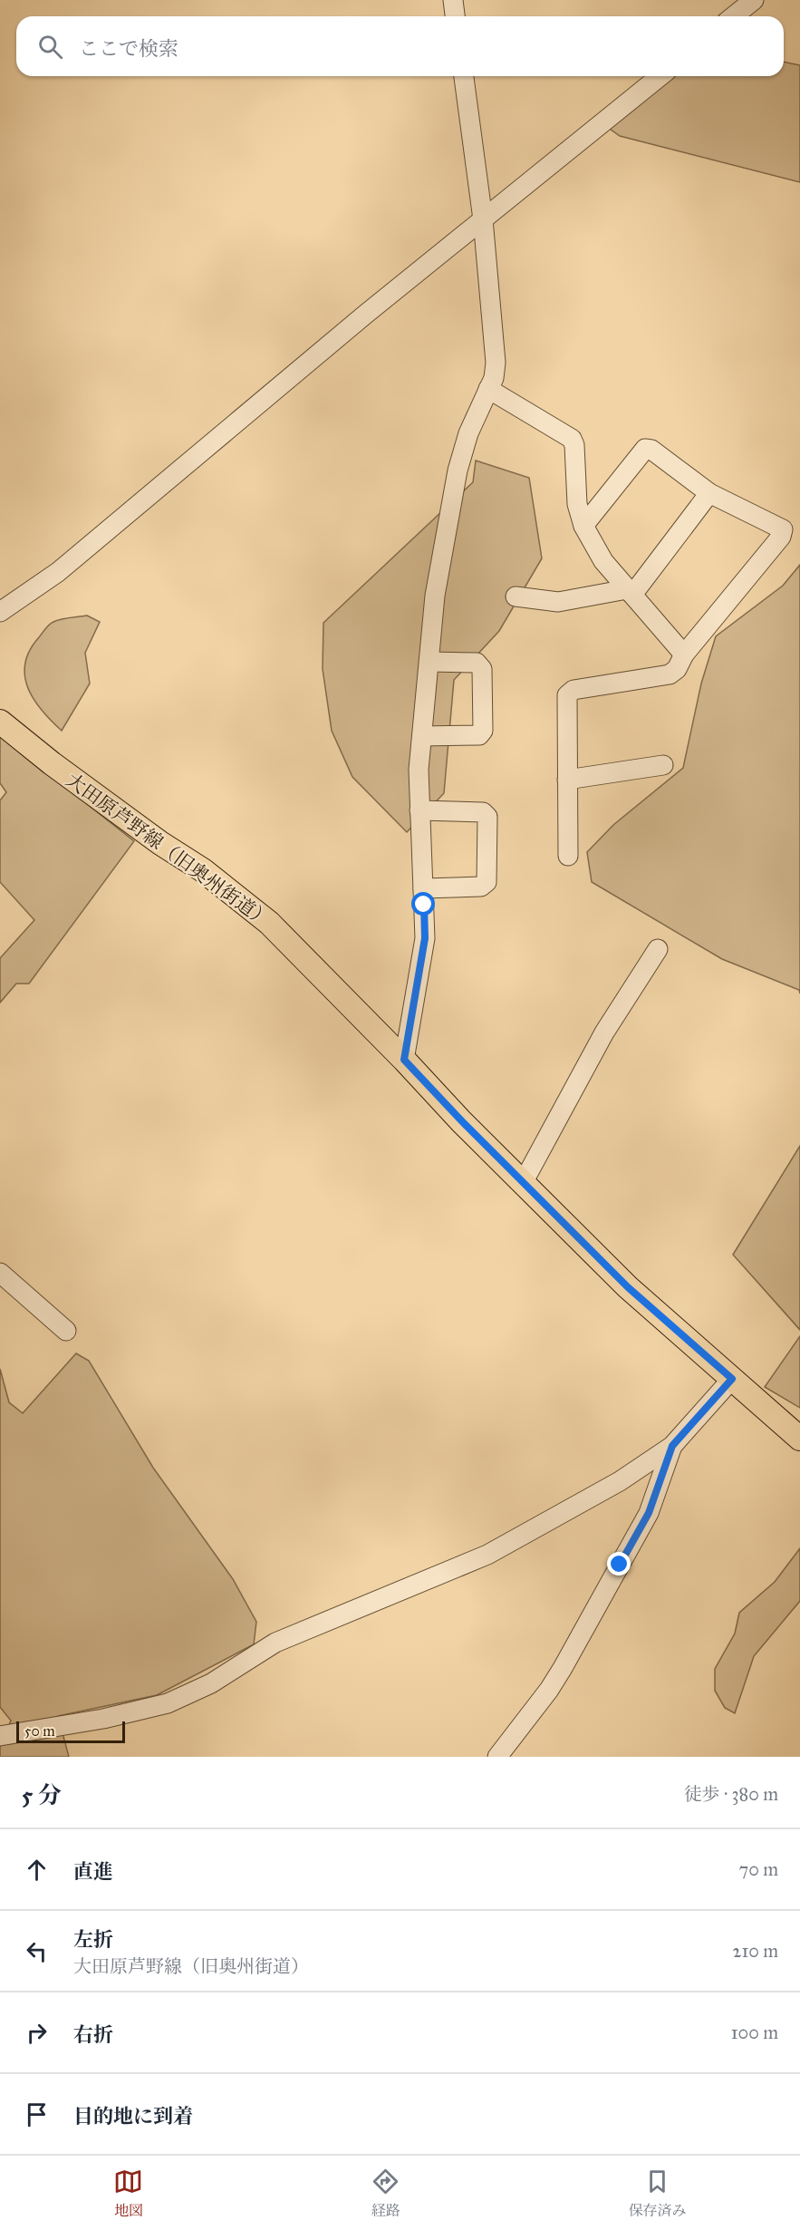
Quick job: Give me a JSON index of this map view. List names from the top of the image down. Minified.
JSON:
{"streets":{"main road":["大田原芦野線（旧奥州街道）"]},"scale_bar":"50 m","page":{"search":"ここで検索","scale":"50 m","heading":["5 分","徒歩 · 380 m"],"list":[["直進","70 m"],["左折","大田原芦野線（旧奥州街道）","210 m"],["右折","100 m"],"目的地に到着"],"nav":["地図","経路","保存済み"]}}
